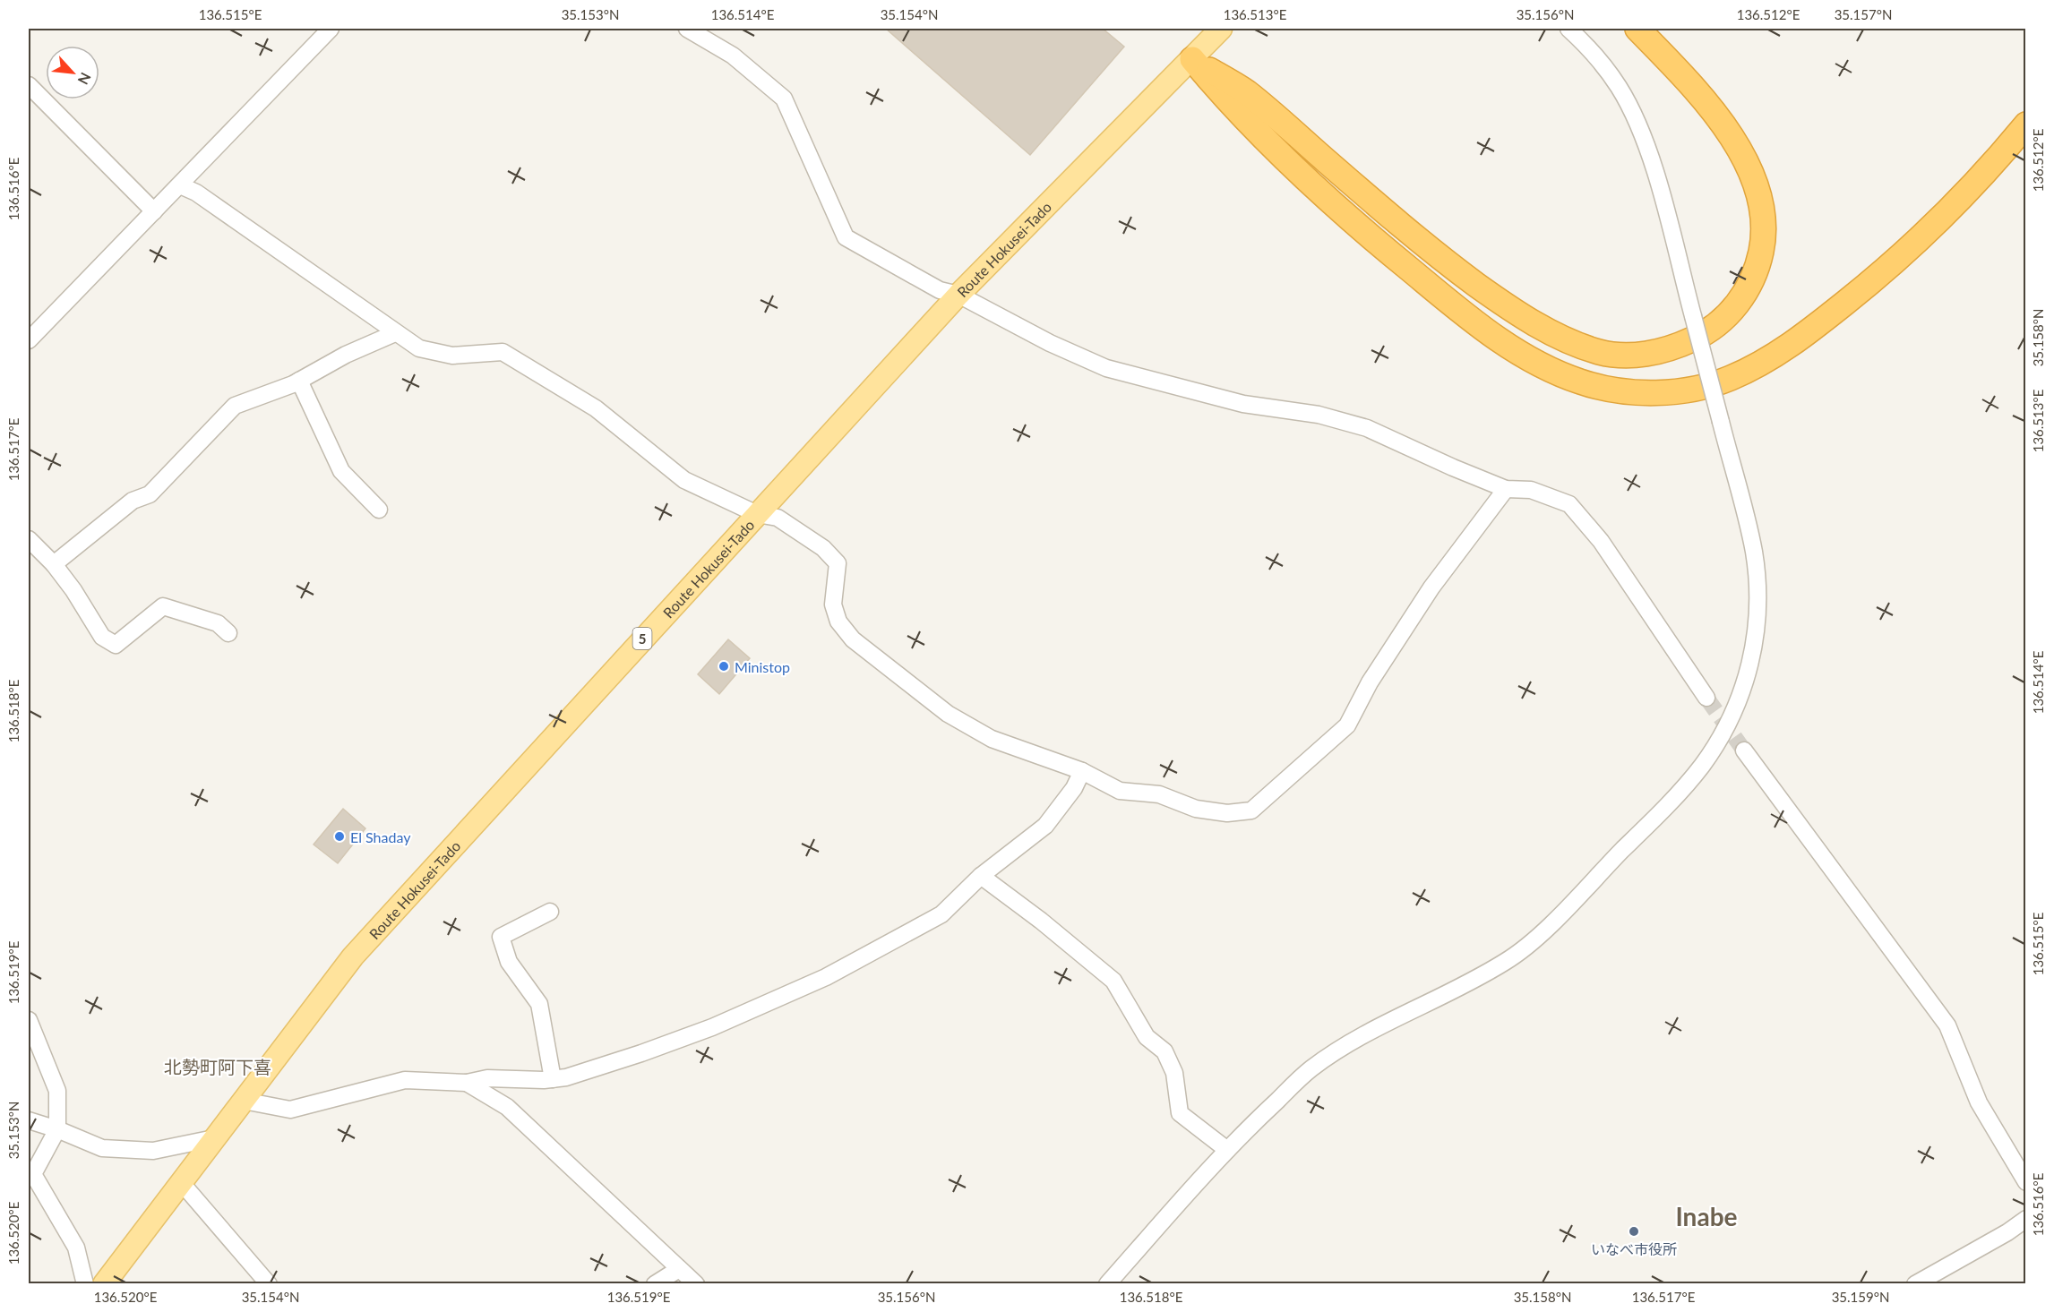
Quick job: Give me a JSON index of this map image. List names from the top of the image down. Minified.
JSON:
{"streets":{"main road":["Route Hokusei-Tado","5"]},"districts":["北勢町阿下喜","Inabe"],"places":["Ministop","El Shaday","いなべ市役所"],"north":"bottom right","coordinates":["136.515°E","35.153°N","136.514°E","35.154°N","136.513°E","35.156°N","136.512°E","35.157°N","136.516°E","35.158°N","136.517°E","136.518°E","136.519°E","136.520°E","35.159°N"]}
